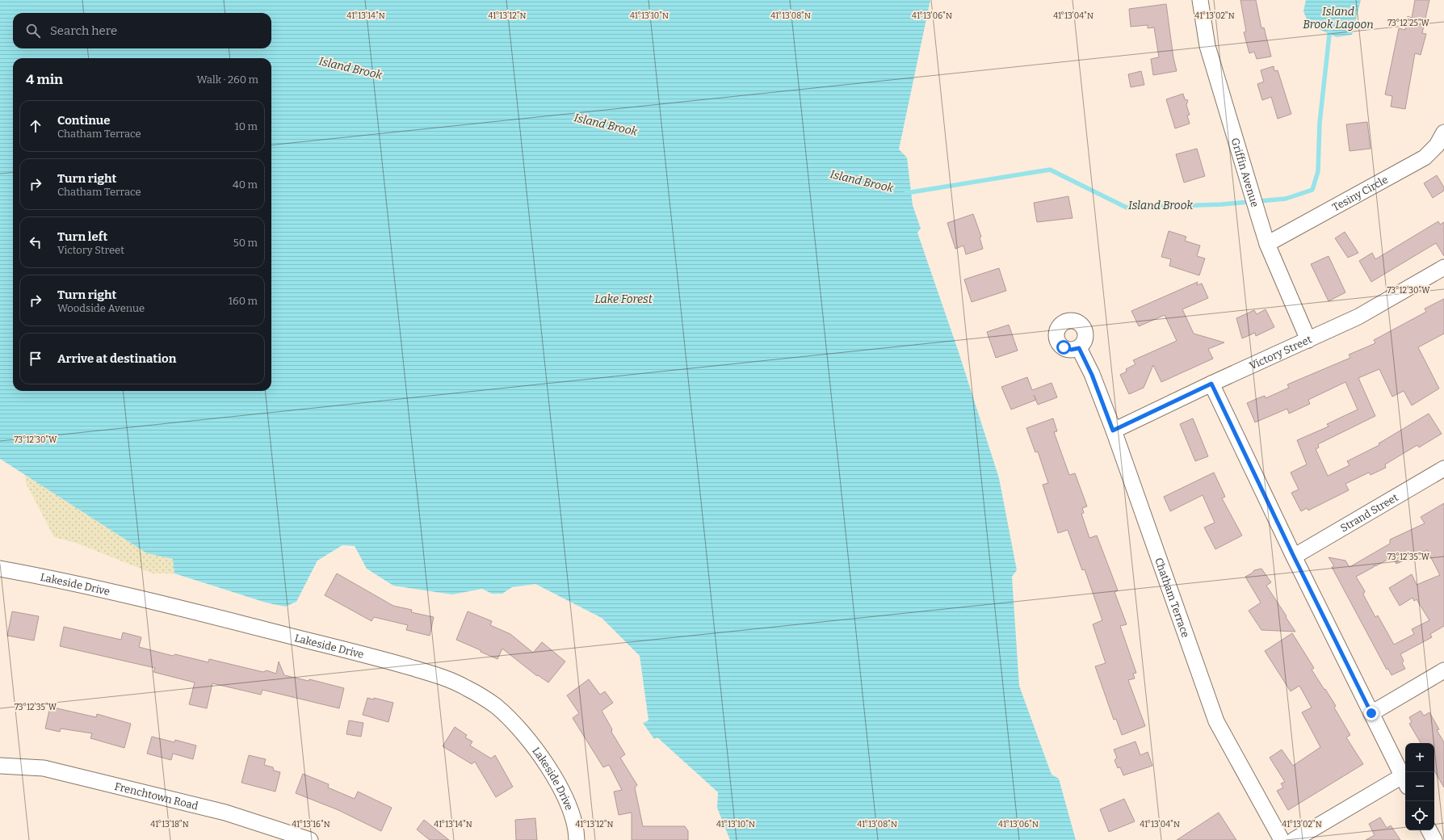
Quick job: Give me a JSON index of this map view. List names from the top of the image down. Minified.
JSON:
{"streets":{"street":["Griffin Avenue","Tesiny Circle","Victory Street","Strand Street","Lakeside Drive","Chatham Terrace","Frenchtown Road"]},"crossings":[["Griffin Avenue","Tesiny Circle"],["Griffin Avenue","Victory Street"],["Victory Street","Chatham Terrace"]],"water":["Island Brook Lagoon","Island Brook","Lake Forest"],"page":{"search":"Search here","heading":["4 min","Walk · 260 m"],"list":[["Continue","Chatham Terrace","10 m"],["Turn right","Chatham Terrace","40 m"],["Turn left","Victory Street","50 m"],["Turn right","Woodside Avenue","160 m"],"Arrive at destination"],"map_buttons":["+","−"]},"coordinates":["41°13'14\"N","41°13'12\"N","41°13'10\"N","41°13'08\"N","41°13'06\"N","41°13'04\"N","41°13'02\"N","73°12'25\"W","73°12'30\"W","73°12'35\"W","41°13'18\"N","41°13'16\"N"]}
